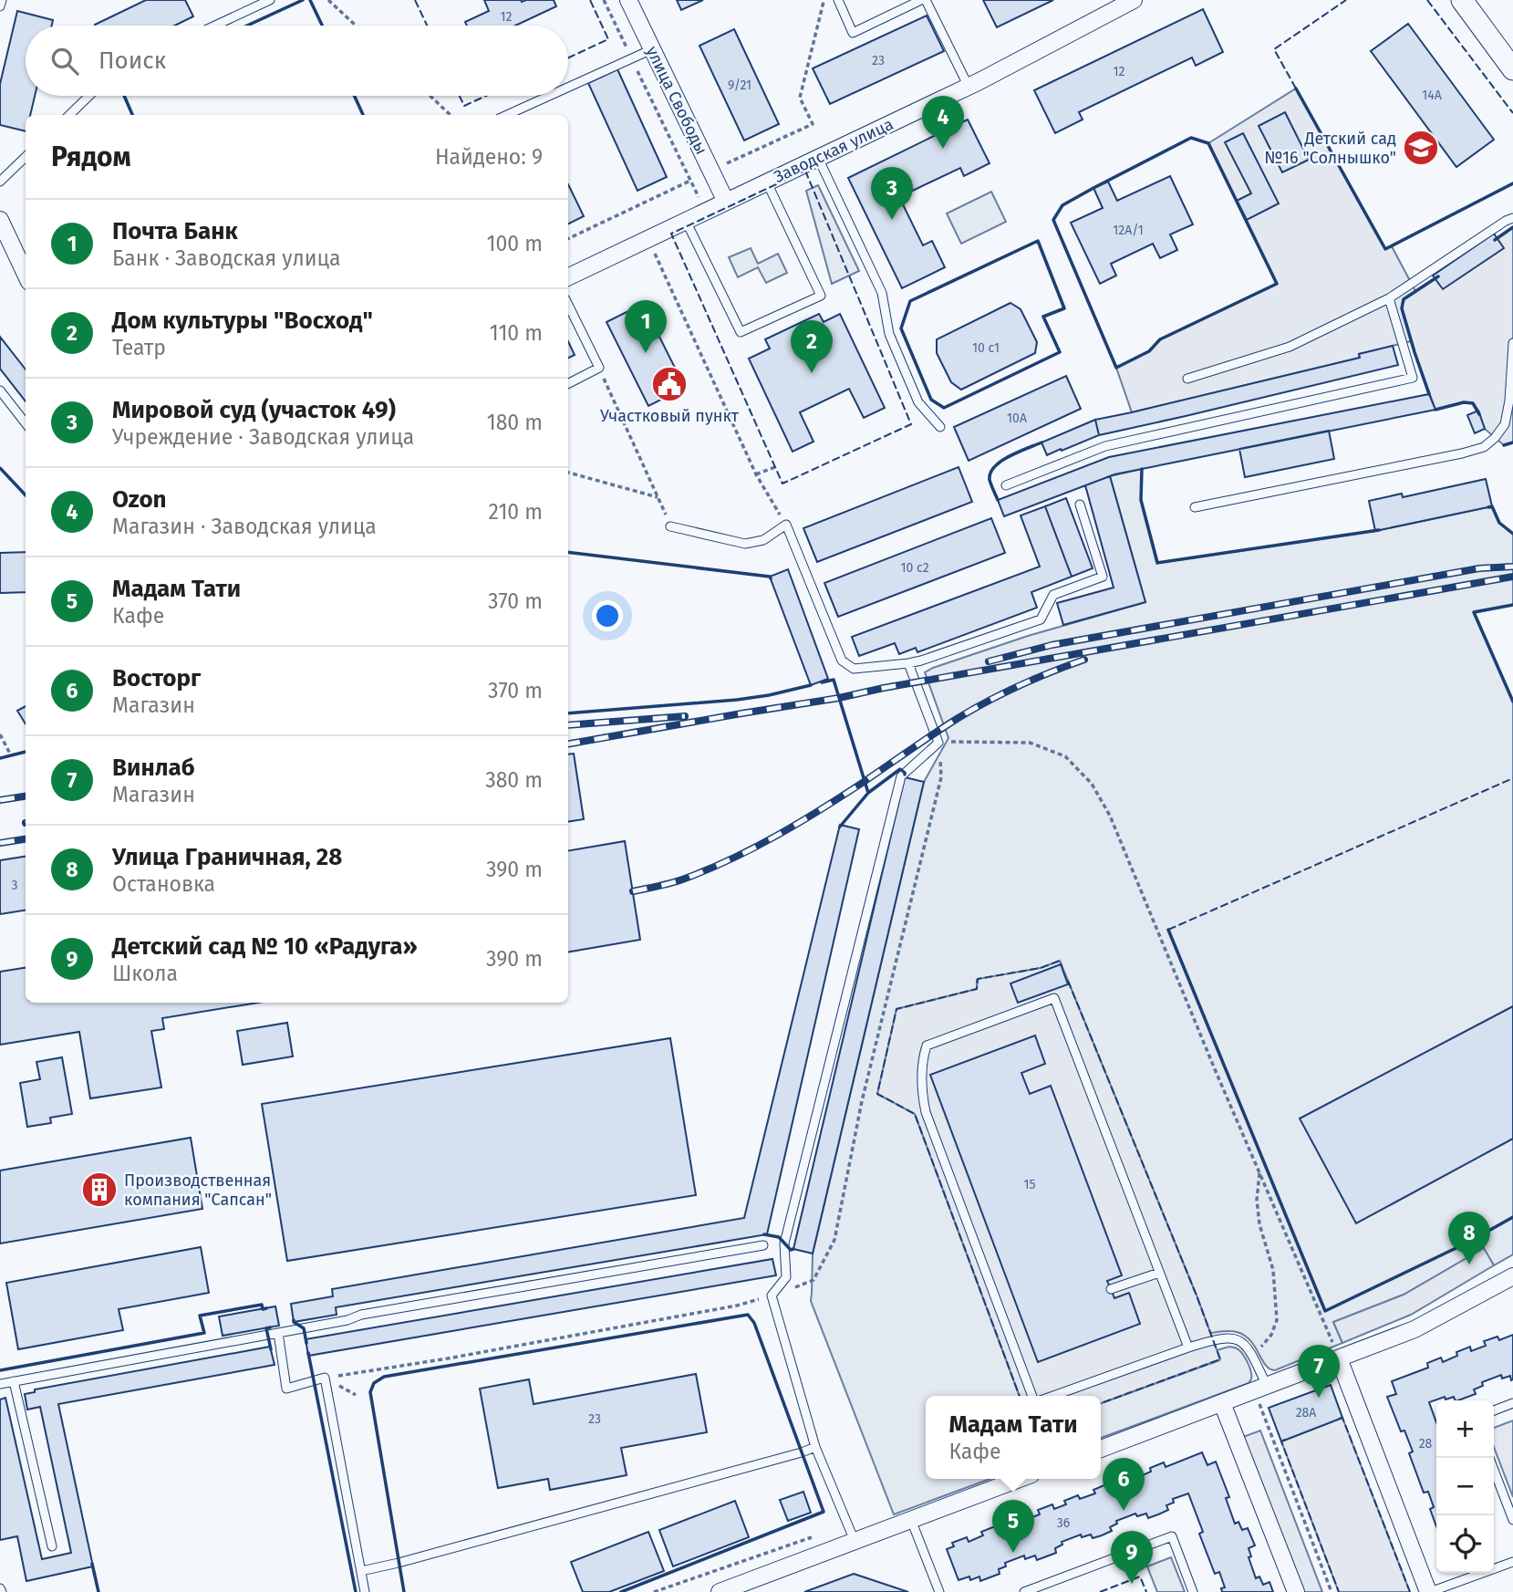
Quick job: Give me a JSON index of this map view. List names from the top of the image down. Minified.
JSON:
{"streets":{"street":["улица Свободы","Заводская улица"]},"crossings":[["улица Свободы","Заводская улица"]],"places":{"school or university":["Детский сад №16 \"Солнышко\""],"public building":["Участковый пункт"],"building":["Производственная компания \"Сапсан\""]},"house_numbers":["12","23","12","9/21","14А","12А/1","10 с1","10А","10 с2","3","15","28А","23","28","36"],"page":{"search":"Поиск","pins":["4","3","1","2","8","7","6","5","9"],"heading":["Рядом","Найдено: 9"],"list":[{"mark":"1","name":"Почта Банк","note":"Банк · Заводская улица","value":"100 m"},{"mark":"2","name":"Дом культуры \"Восход\"","note":"Театр","value":"110 m"},{"mark":"3","name":"Мировой суд (участок 49)","note":"Учреждение · Заводская улица","value":"180 m"},{"mark":"4","name":"Ozon","note":"Магазин · Заводская улица","value":"210 m"},{"mark":"5","name":"Мадам Тати","note":"Кафе","value":"370 m"},{"mark":"6","name":"Восторг","note":"Магазин","value":"370 m"},{"mark":"7","name":"Винлаб","note":"Магазин","value":"380 m"},{"mark":"8","name":"Улица Граничная, 28","note":"Остановка","value":"390 m"},{"mark":"9","name":"Детский сад № 10 «Радуга»","note":"Школа","value":"390 m"}],"popup":["Мадам Тати","Кафе"],"map_buttons":["+","−"]}}
